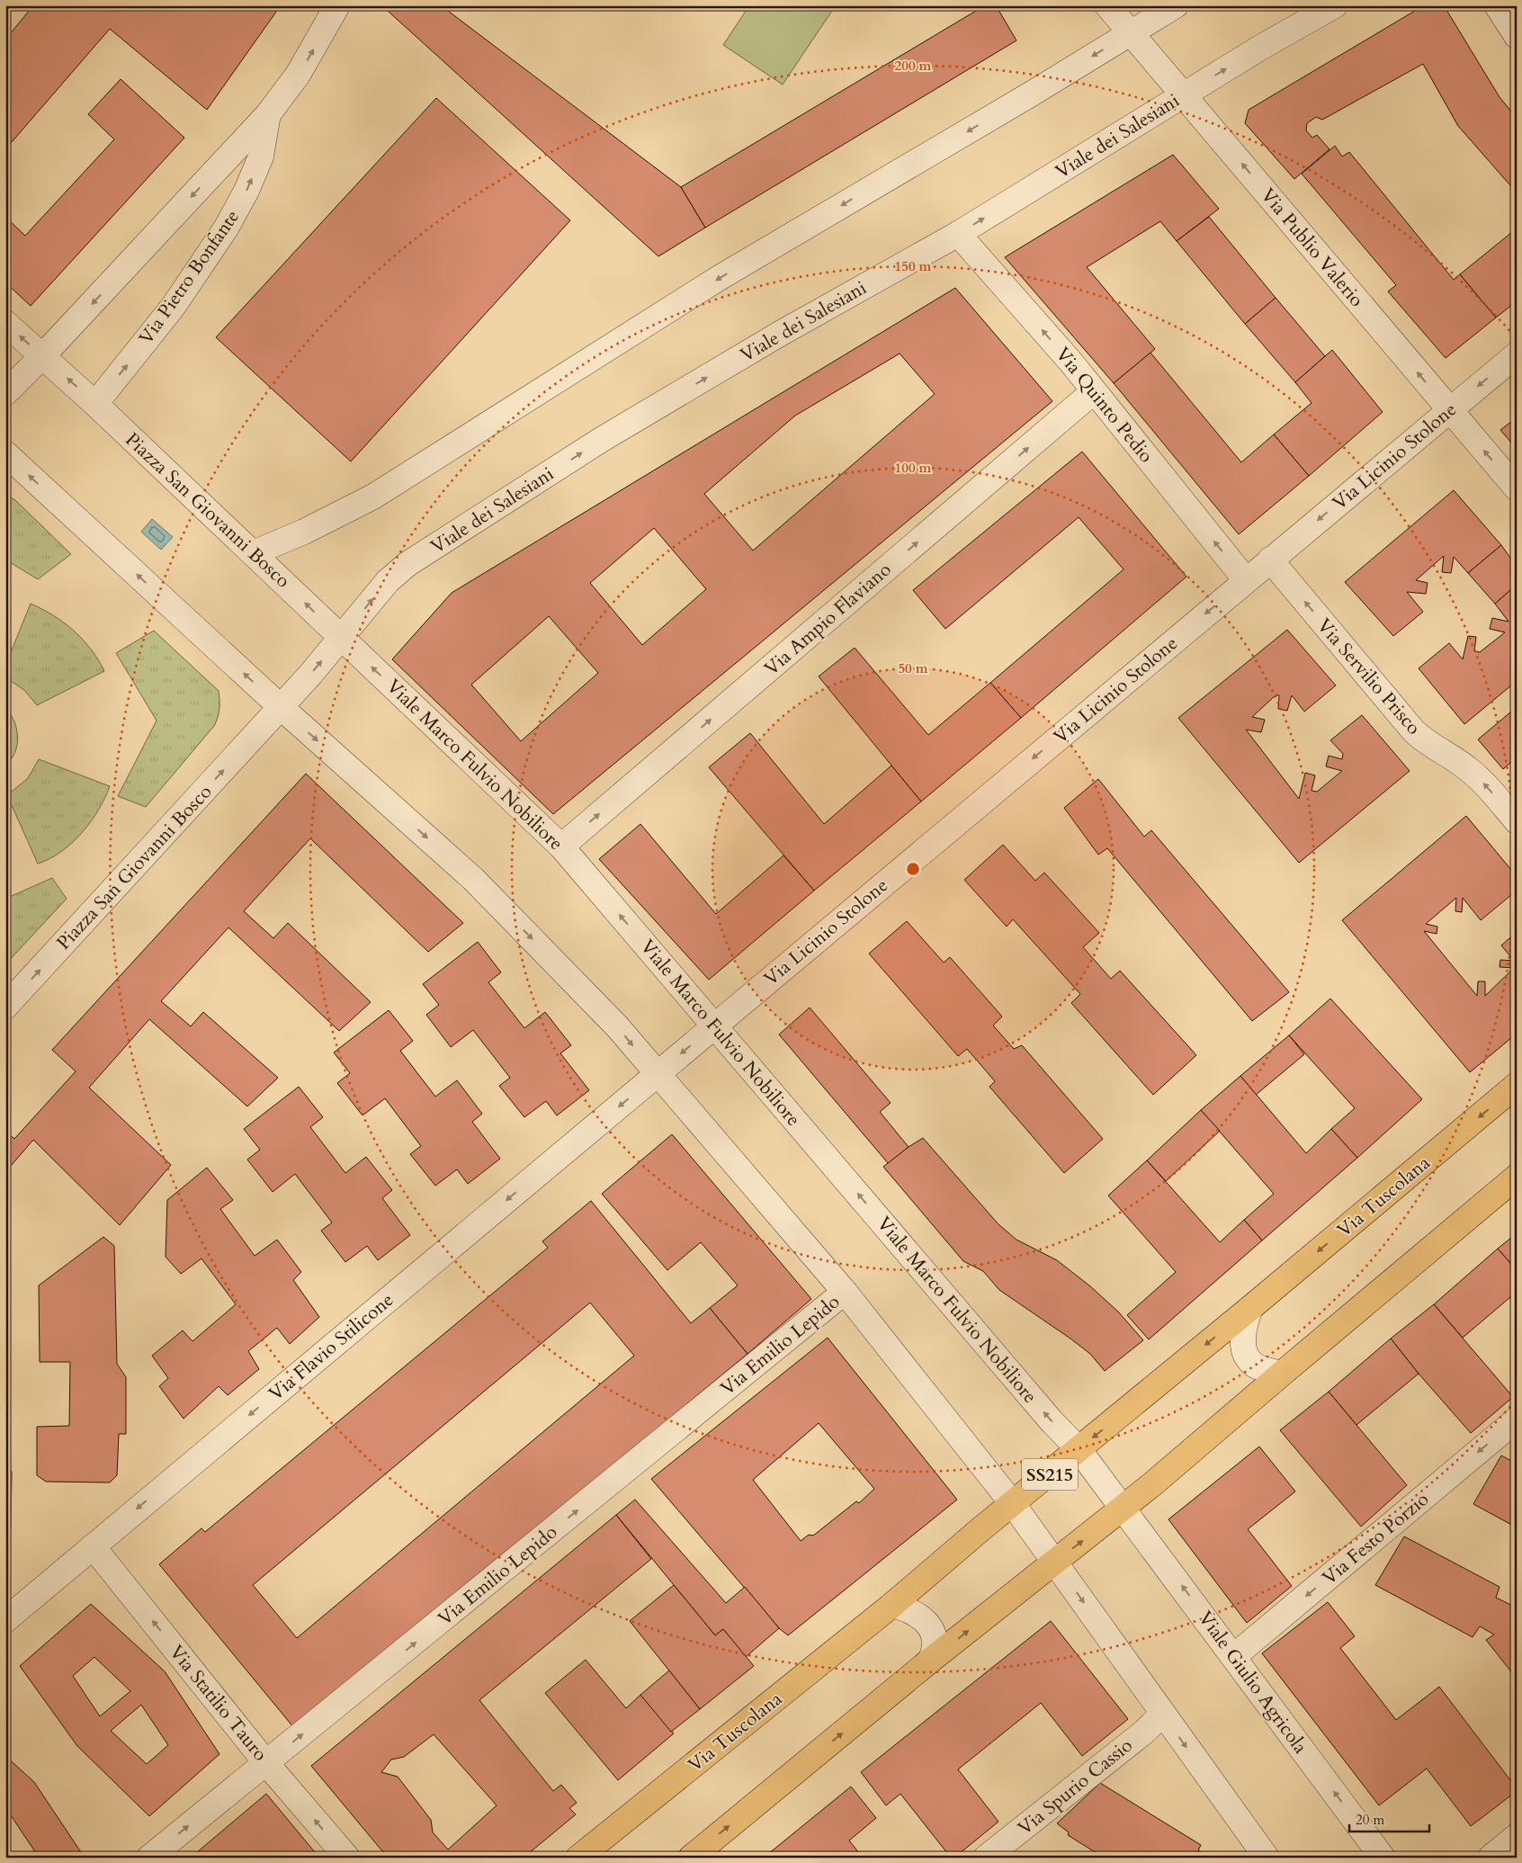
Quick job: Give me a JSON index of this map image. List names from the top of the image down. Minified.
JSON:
{"streets":{"main road":["Via Tuscolana","SS215"],"street":["Viale dei Salesiani","Via Publio Valerio","Via Pietro Bonfante","Via Quinto Pedio","Via Licinio Stolone","Piazza San Giovanni Bosco","Via Ampio Flaviano","Via Servilio Prisco","Viale Marco Fulvio Nobiliore","Via Emilio Lepido","Via Flavio Stilicone","Via Festo Porzio","Viale Giulio Agricola","Via Statilio Tauro","Via Spurio Cassio"]},"crossings":[["Viale dei Salesiani","Via Publio Valerio"],["Viale dei Salesiani","Via Quinto Pedio"],["Viale dei Salesiani","Piazza San Giovanni Bosco"],["Viale dei Salesiani","Viale Marco Fulvio Nobiliore"],["Via Publio Valerio","Via Licinio Stolone"],["Via Pietro Bonfante","Piazza San Giovanni Bosco"],["Via Quinto Pedio","Via Licinio Stolone"],["Via Quinto Pedio","Via Ampio Flaviano"],["Via Licinio Stolone","Via Servilio Prisco"],["Via Licinio Stolone","Viale Marco Fulvio Nobiliore"],["Via Licinio Stolone","Via Flavio Stilicone"],["Piazza San Giovanni Bosco","Viale Marco Fulvio Nobiliore"],["Via Ampio Flaviano","Viale Marco Fulvio Nobiliore"],["Viale Marco Fulvio Nobiliore","Via Tuscolana"],["Via Emilio Lepido","Via Statilio Tauro"],["Via Flavio Stilicone","Via Statilio Tauro"],["Via Festo Porzio","Viale Giulio Agricola"]],"one_way":["Via Publio Valerio","Via Quinto Pedio","Via Licinio Stolone","Via Ampio Flaviano","Via Servilio Prisco","Via Emilio Lepido","Via Flavio Stilicone","Via Festo Porzio","Via Statilio Tauro"],"scale_bar":"20 m","rings":["200 m","150 m","100 m","50 m"]}
